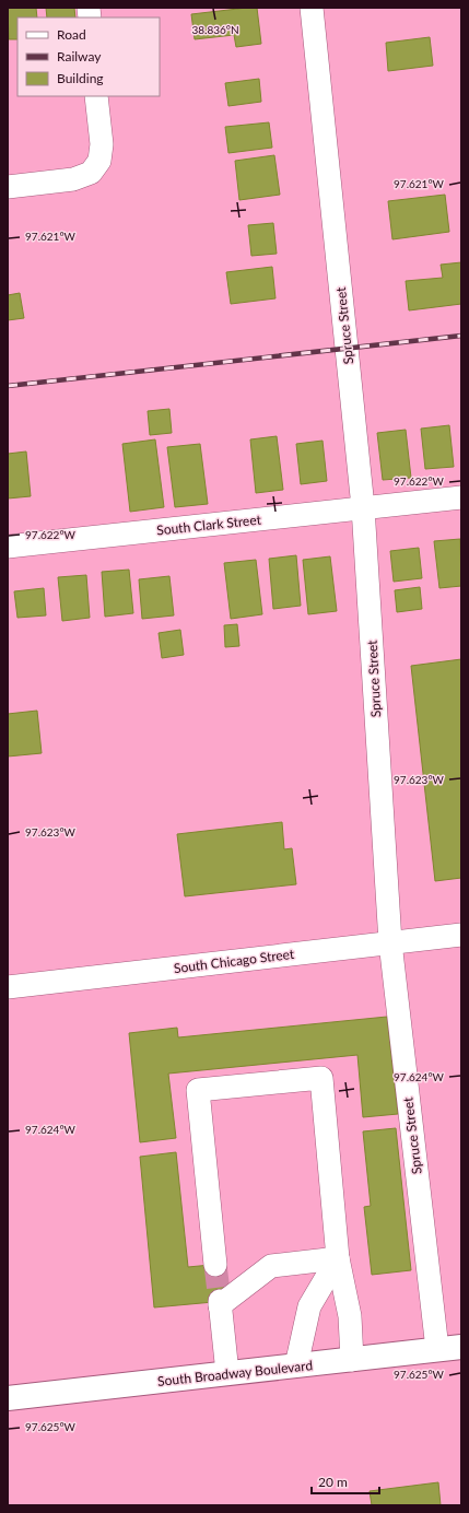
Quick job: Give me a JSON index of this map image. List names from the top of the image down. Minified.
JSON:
{"streets":{"main road":["South Broadway Boulevard"],"street":["Spruce Street","South Clark Street","South Chicago Street"]},"crossings":[["Spruce Street","South Clark Street"],["Spruce Street","South Chicago Street"],["Spruce Street","South Broadway Boulevard"]],"legend":["Road","Railway","Building"],"scale_bar":"20 m","coordinates":["38.836°N","97.621°W","97.622°W","97.623°W","97.624°W","97.625°W"]}
